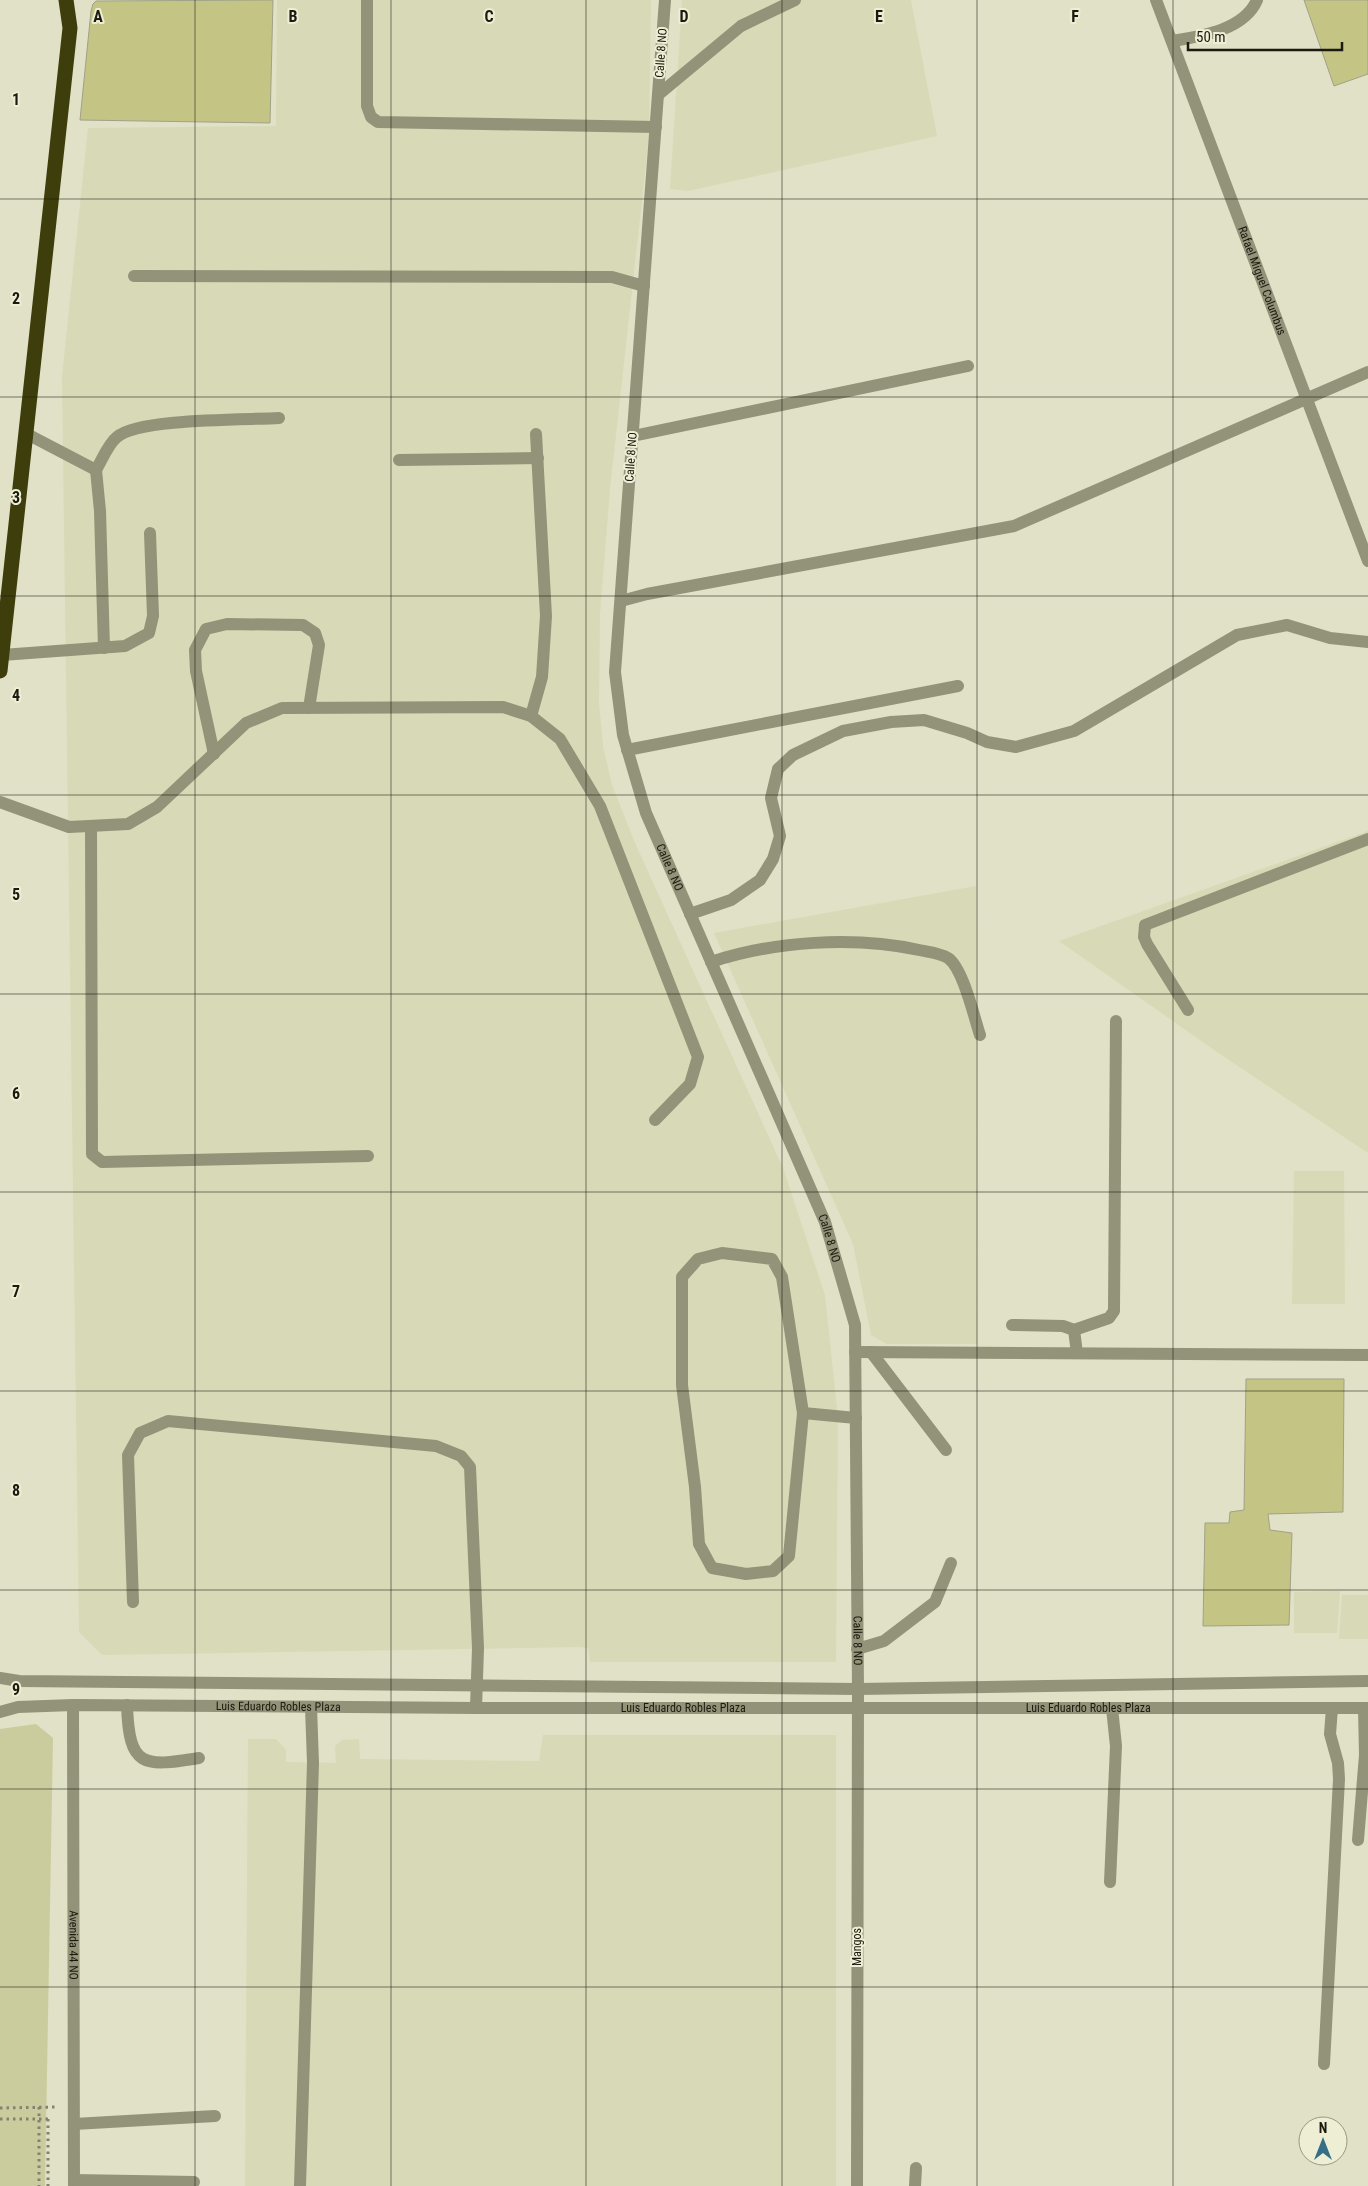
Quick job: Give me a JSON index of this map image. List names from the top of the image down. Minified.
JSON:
{"streets":{"street":["Calle 8 NO","Rafael Miguel Columbus","Luis Eduardo Robles Plaza","Avenida 44 NO","Mangos"]},"crossings":[["Calle 8 NO","Luis Eduardo Robles Plaza"],["Calle 8 NO","Mangos"],["Luis Eduardo Robles Plaza","Avenida 44 NO"],["Luis Eduardo Robles Plaza","Mangos"]],"scale_bar":"50 m","north":"top","grid":{"columns":["A","B","C","D","E","F"],"rows":["1","2","3","4","5","6","7","8","9"]}}
